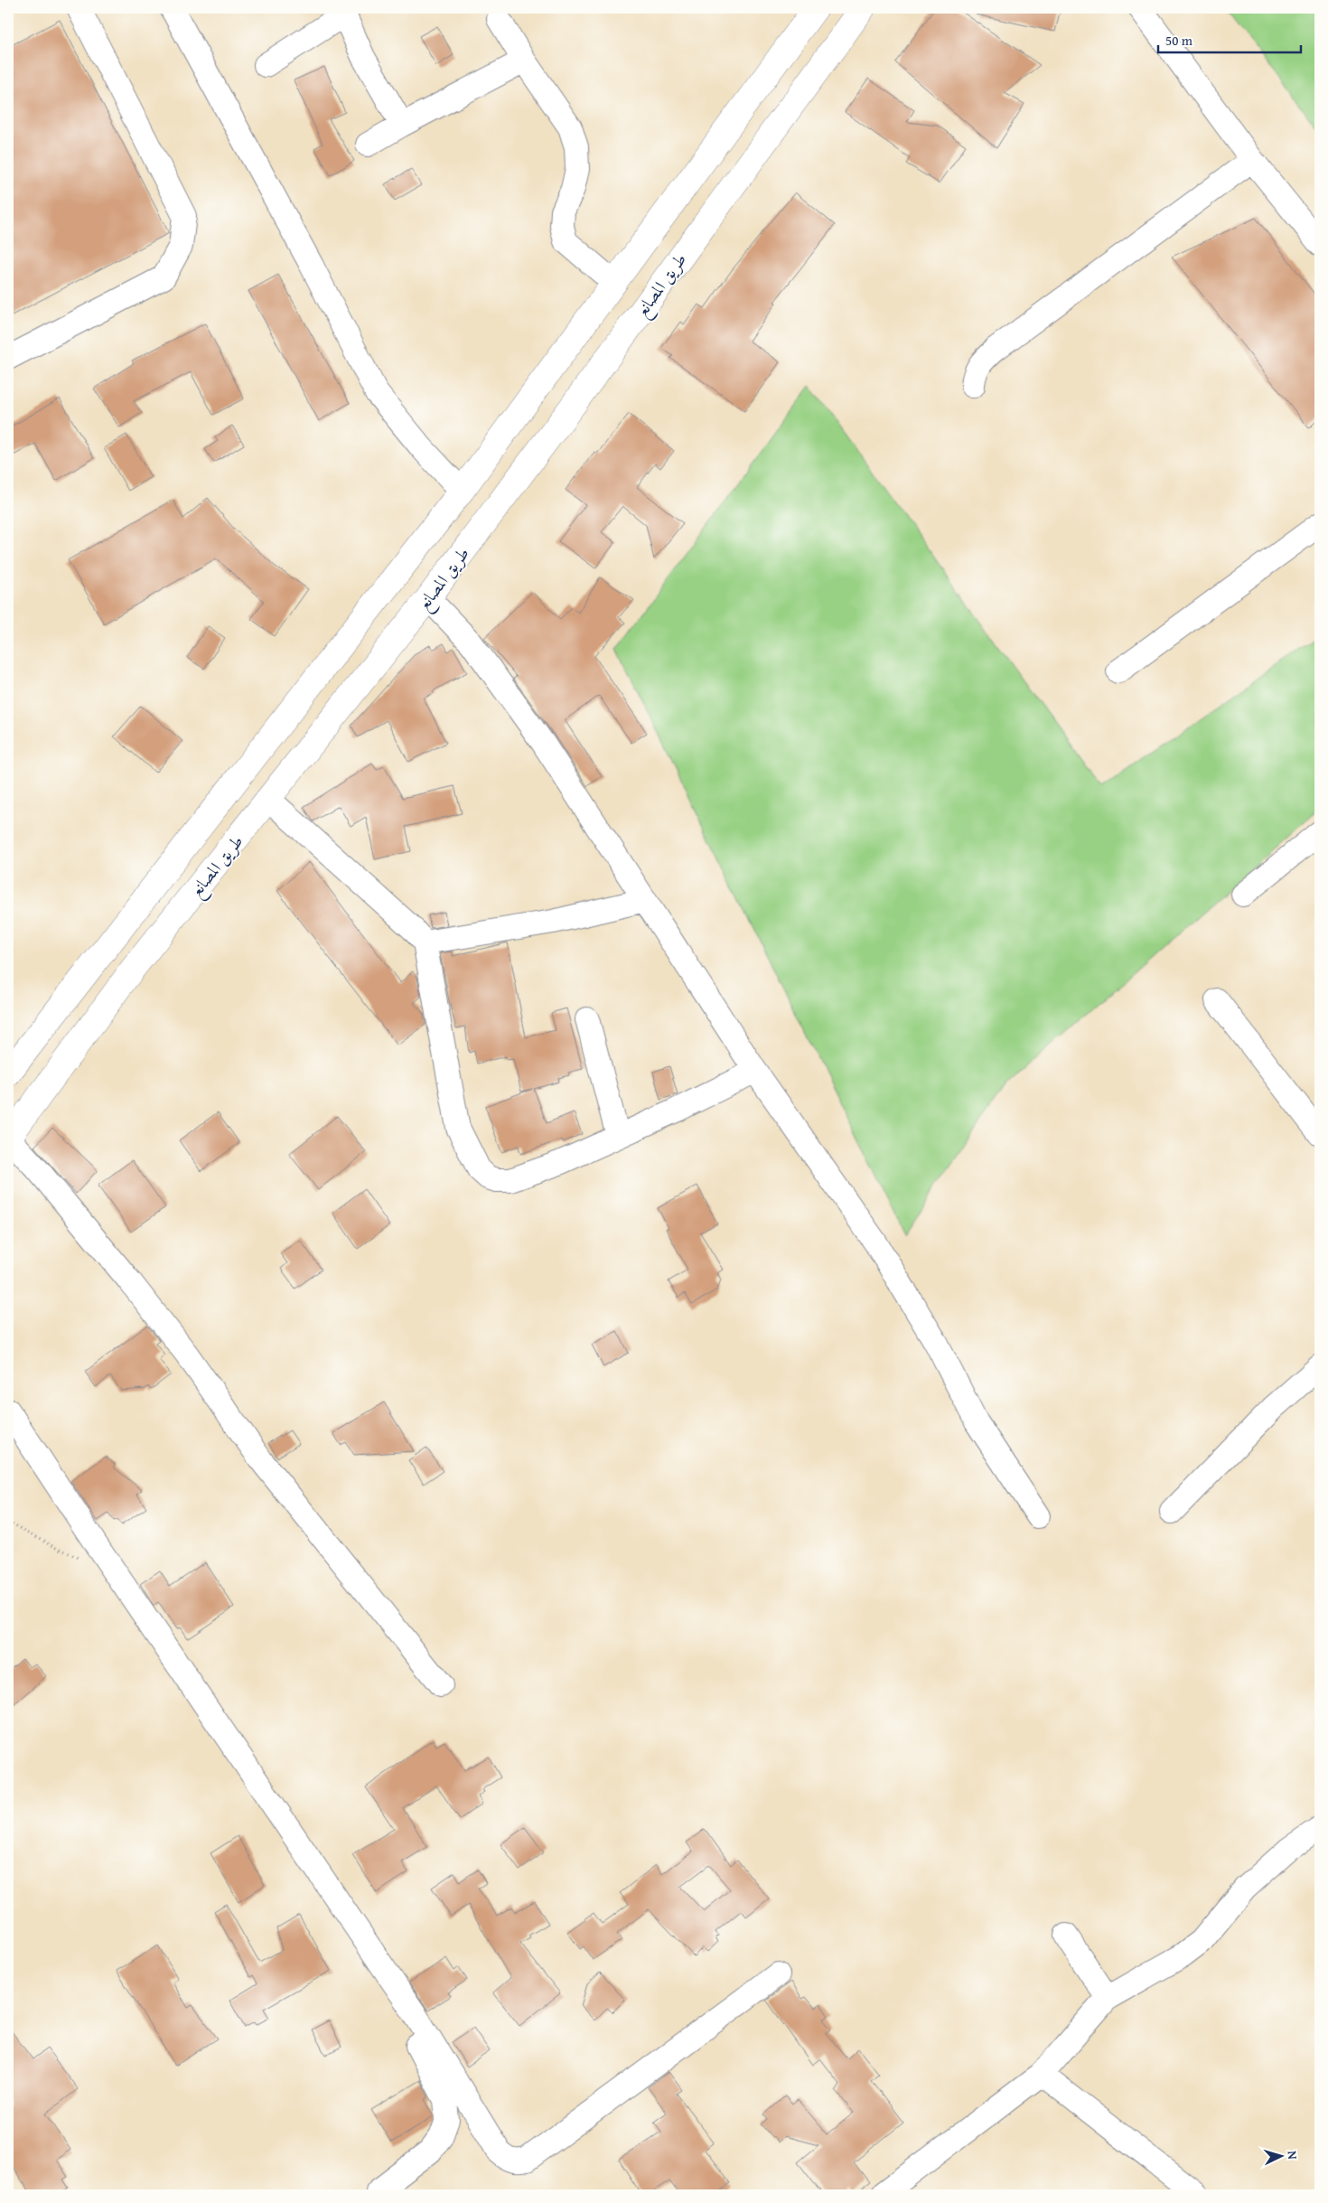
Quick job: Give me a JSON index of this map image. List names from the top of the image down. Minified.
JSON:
{"streets":{"main road":["طريق المصانع"]},"scale_bar":"50 m","north":"right"}
